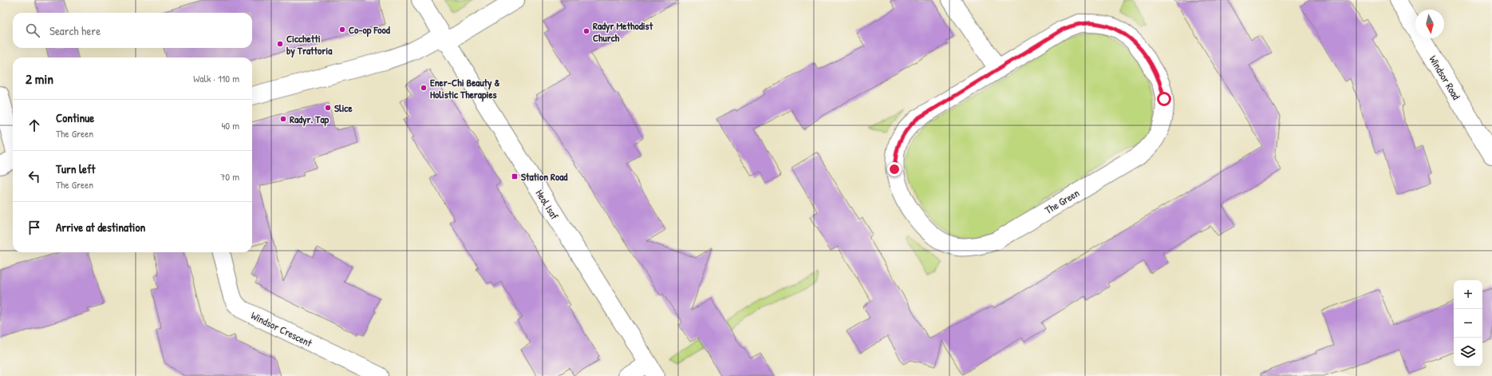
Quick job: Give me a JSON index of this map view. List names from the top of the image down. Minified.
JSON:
{"streets":{"street":["Windsor Road","The Green","Heol Isaf","Windsor Crescent"]},"places":{"other":["Co-op Food","Radyr Methodist Church","Cicchetti by Trattoria","Ener-Chi Beauty & Holistic Therapies","Slice","Radyr. Tap"],"transit":["Station Road"]},"north":"bottom","page":{"search":"Search here","heading":["2 min","Walk · 110 m"],"list":[["Continue","The Green","40 m"],["Turn left","The Green","70 m"],"Arrive at destination"],"map_buttons":["+","−"]}}
